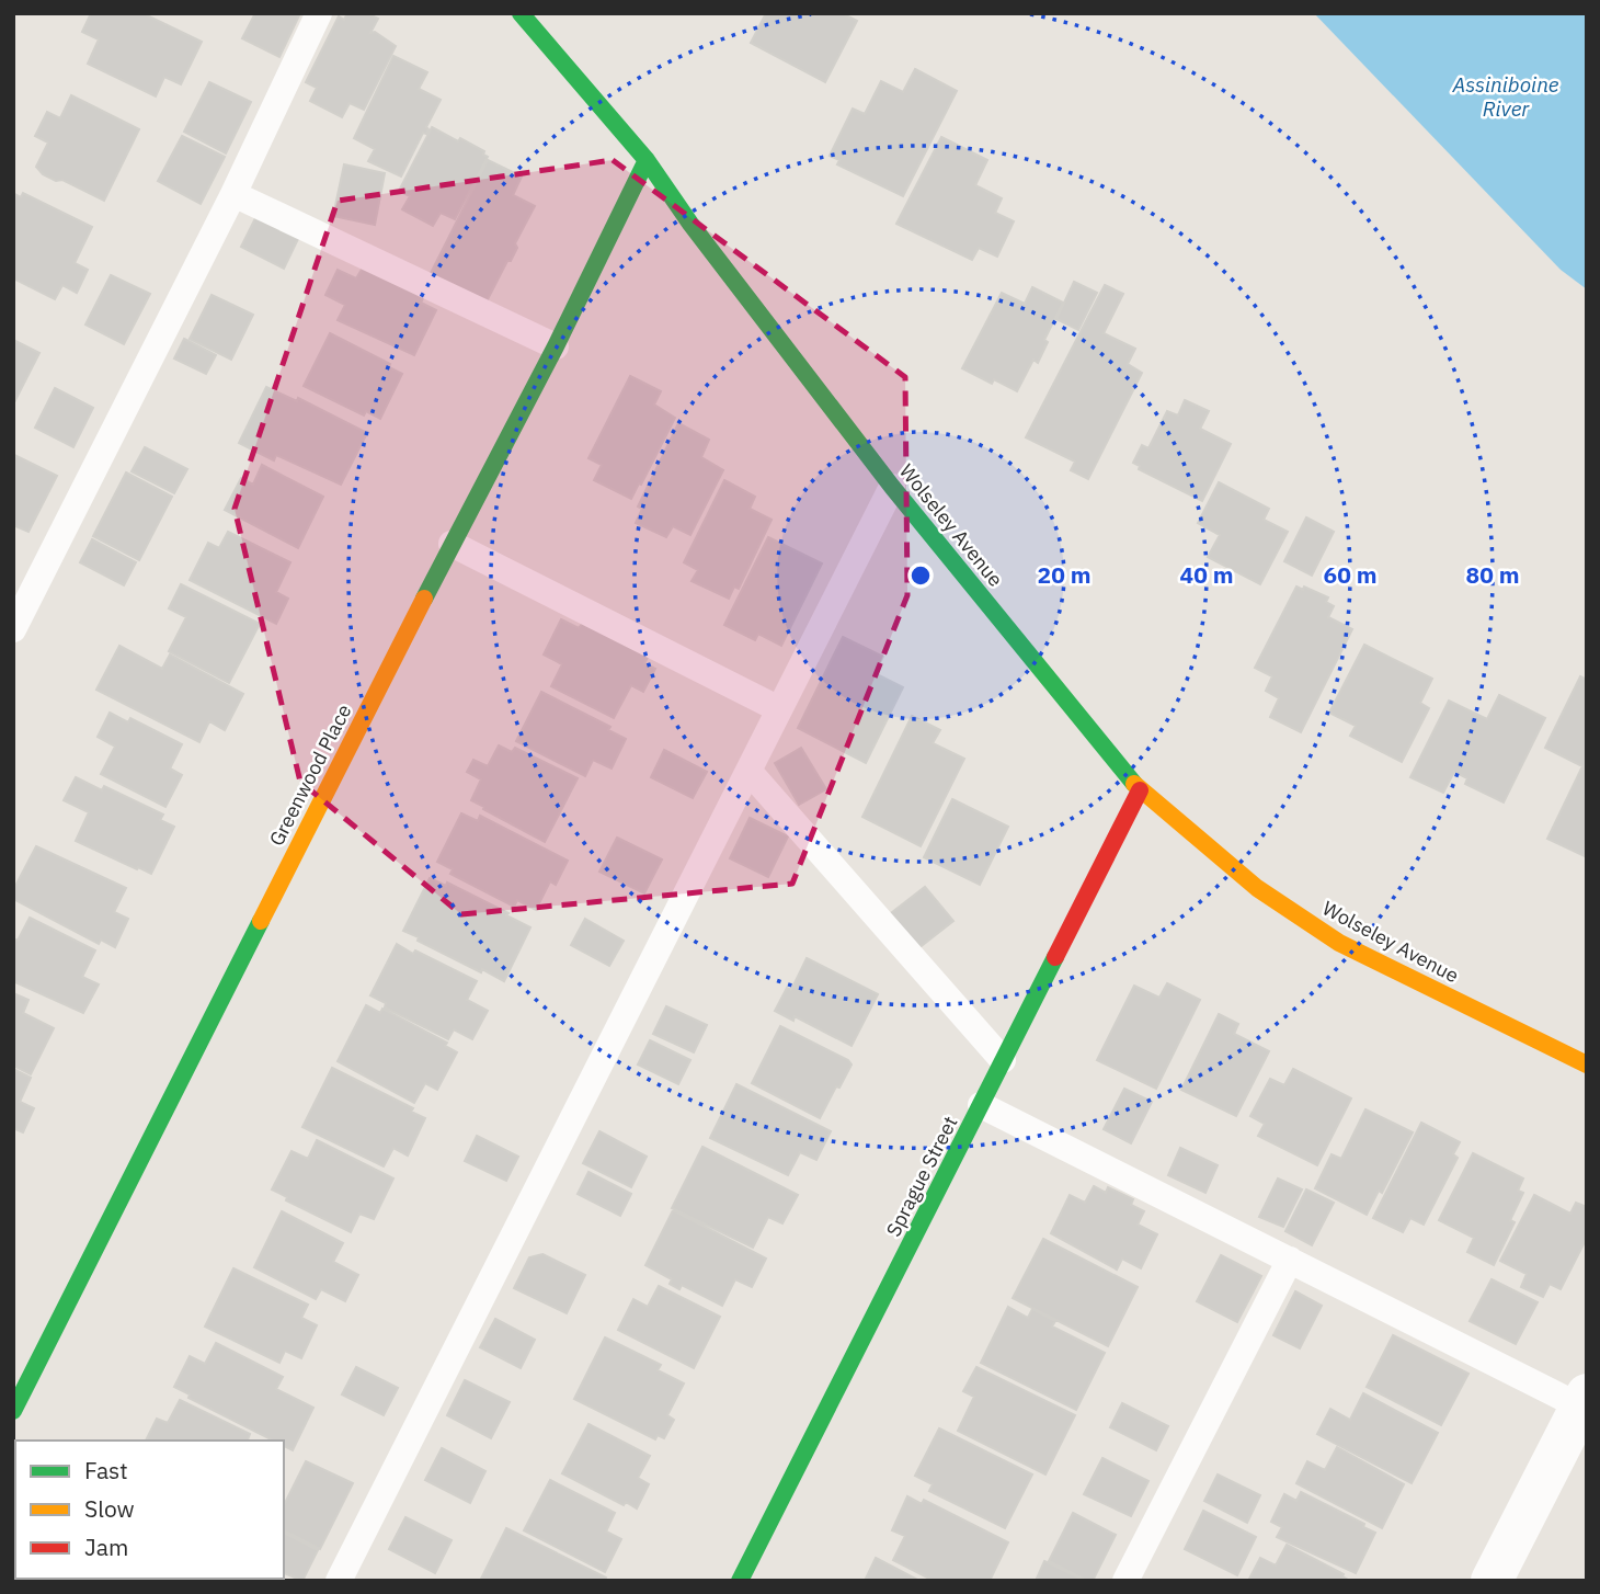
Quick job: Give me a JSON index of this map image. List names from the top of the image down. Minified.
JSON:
{"streets":{"street":["Wolseley Avenue","Greenwood Place","Sprague Street"]},"crossings":[["Wolseley Avenue","Greenwood Place"],["Wolseley Avenue","Sprague Street"]],"water":["Assiniboine River"],"legend":["Fast","Slow","Jam"],"rings":["20 m","40 m","60 m","80 m"]}
